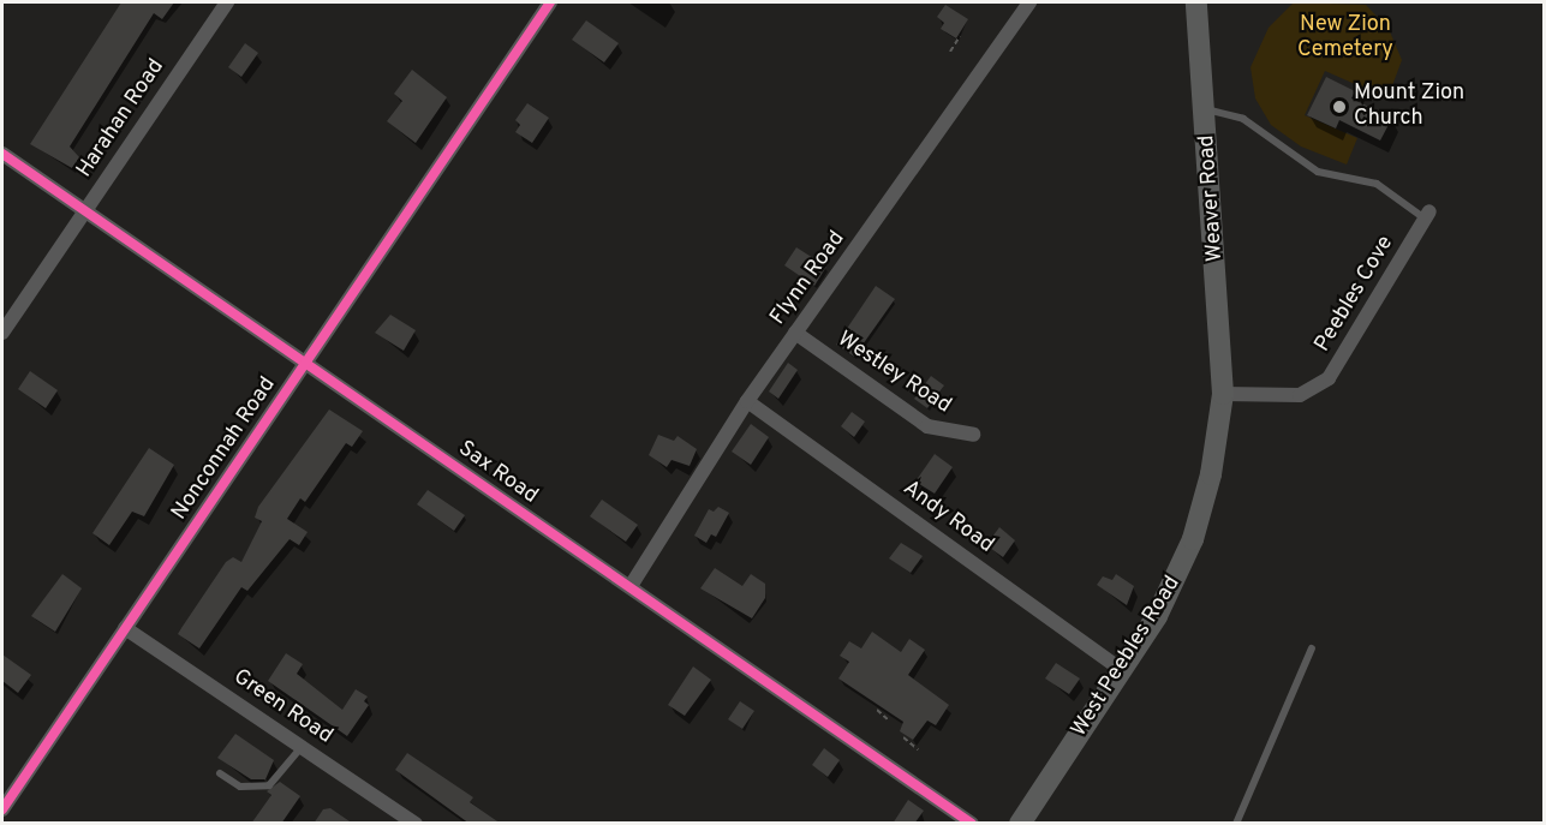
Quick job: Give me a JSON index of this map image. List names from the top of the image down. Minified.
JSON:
{"streets":{"main road":["Weaver Road","West Peebles Road"],"street":["Harahan Road","Flynn Road","Peebles Cove","Westley Road","Nonconnah Road","Sax Road","Andy Road","Green Road"]},"crossings":[["Harahan Road","Sax Road"],["Weaver Road","Peebles Cove"],["Weaver Road","West Peebles Road"],["Flynn Road","Westley Road"],["Flynn Road","Sax Road"],["Flynn Road","Andy Road"],["Peebles Cove","West Peebles Road"],["Nonconnah Road","Sax Road"],["Nonconnah Road","Green Road"],["Andy Road","West Peebles Road"]],"parks":["New Zion Cemetery"],"places":["Mount Zion Church"]}
